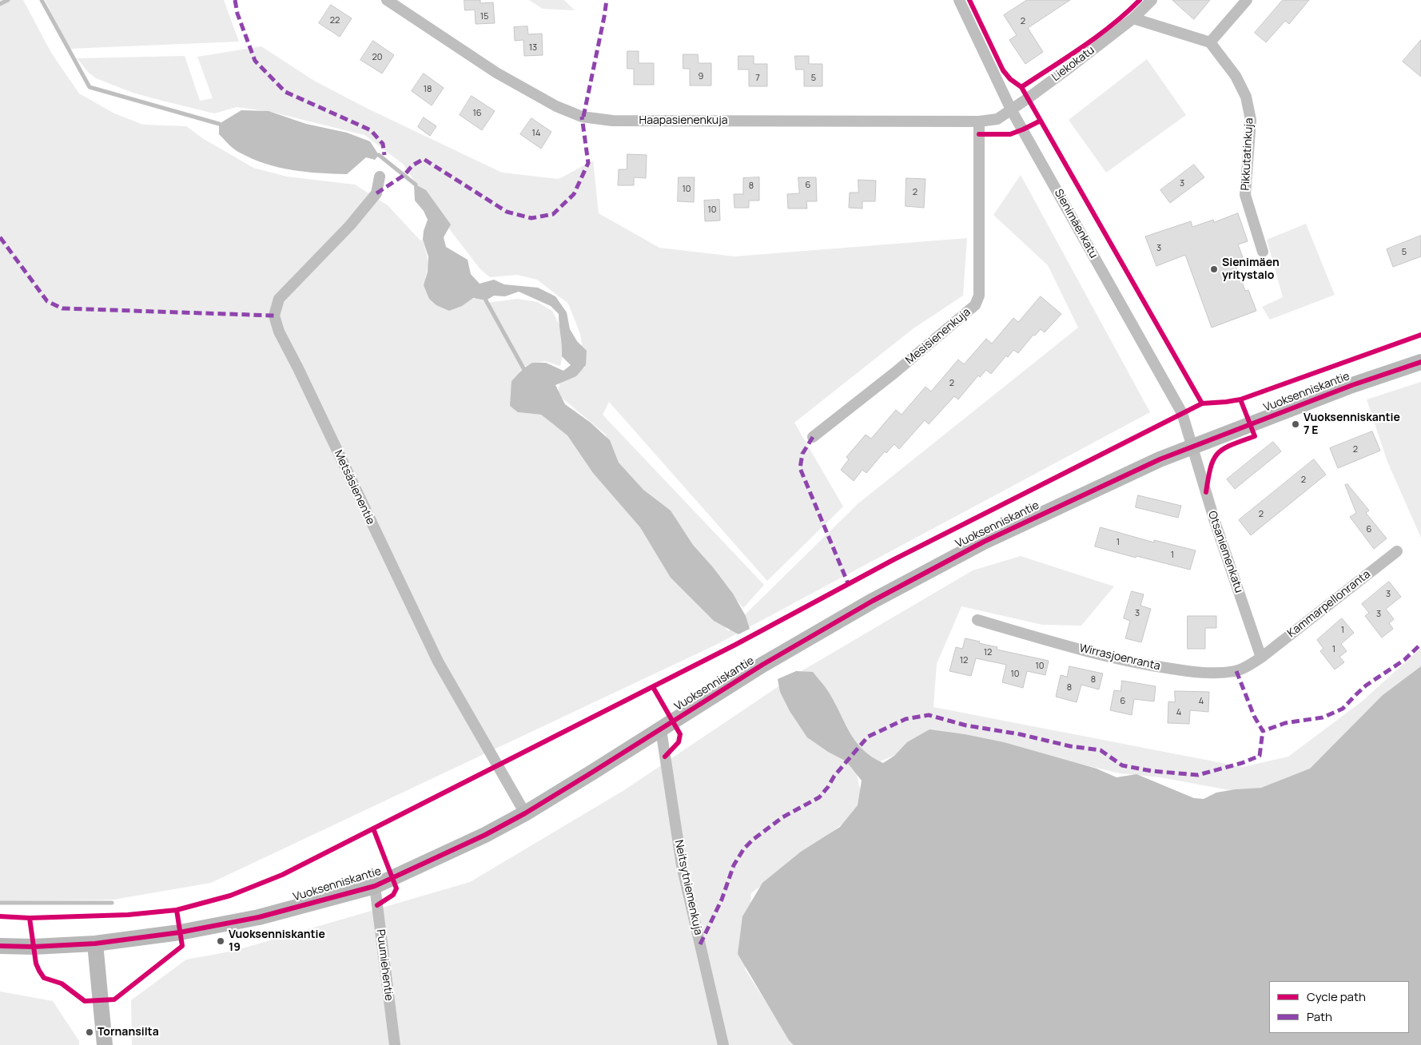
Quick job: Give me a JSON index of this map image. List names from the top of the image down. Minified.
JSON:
{"streets":{"street":["Liekokatu","Haapasienenkuja","Pikkutatinkuja","Sienimäenkatu","Mesisienenkuja","Vuoksenniskantie","Metsäsienentie","Otsaniemenkatu","Kammarpellonranta","Wirrasjoenranta","Neitsytniemenkuja","Puumiehentie"]},"crossings":[["Liekokatu","Haapasienenkuja"],["Liekokatu","Sienimäenkatu"],["Haapasienenkuja","Sienimäenkatu"],["Haapasienenkuja","Mesisienenkuja"],["Sienimäenkatu","Vuoksenniskantie"],["Sienimäenkatu","Otsaniemenkatu"],["Vuoksenniskantie","Metsäsienentie"],["Vuoksenniskantie","Otsaniemenkatu"],["Vuoksenniskantie","Neitsytniemenkuja"],["Vuoksenniskantie","Puumiehentie"],["Otsaniemenkatu","Kammarpellonranta"],["Otsaniemenkatu","Wirrasjoenranta"],["Kammarpellonranta","Wirrasjoenranta"]],"places":["Sienimäen yritystalo","Vuoksenniskantie 7 E","Vuoksenniskantie 19","Tornansilta"],"house_numbers":["15","22","2","13","20","9","7","5","18","16","14","3","6","8","10","2","10","3","5","2","2","2","2","6","1","1","3","3","3","1","1","12","12","10","10","8","8","6","4","4"],"legend":["Cycle path","Path"]}
